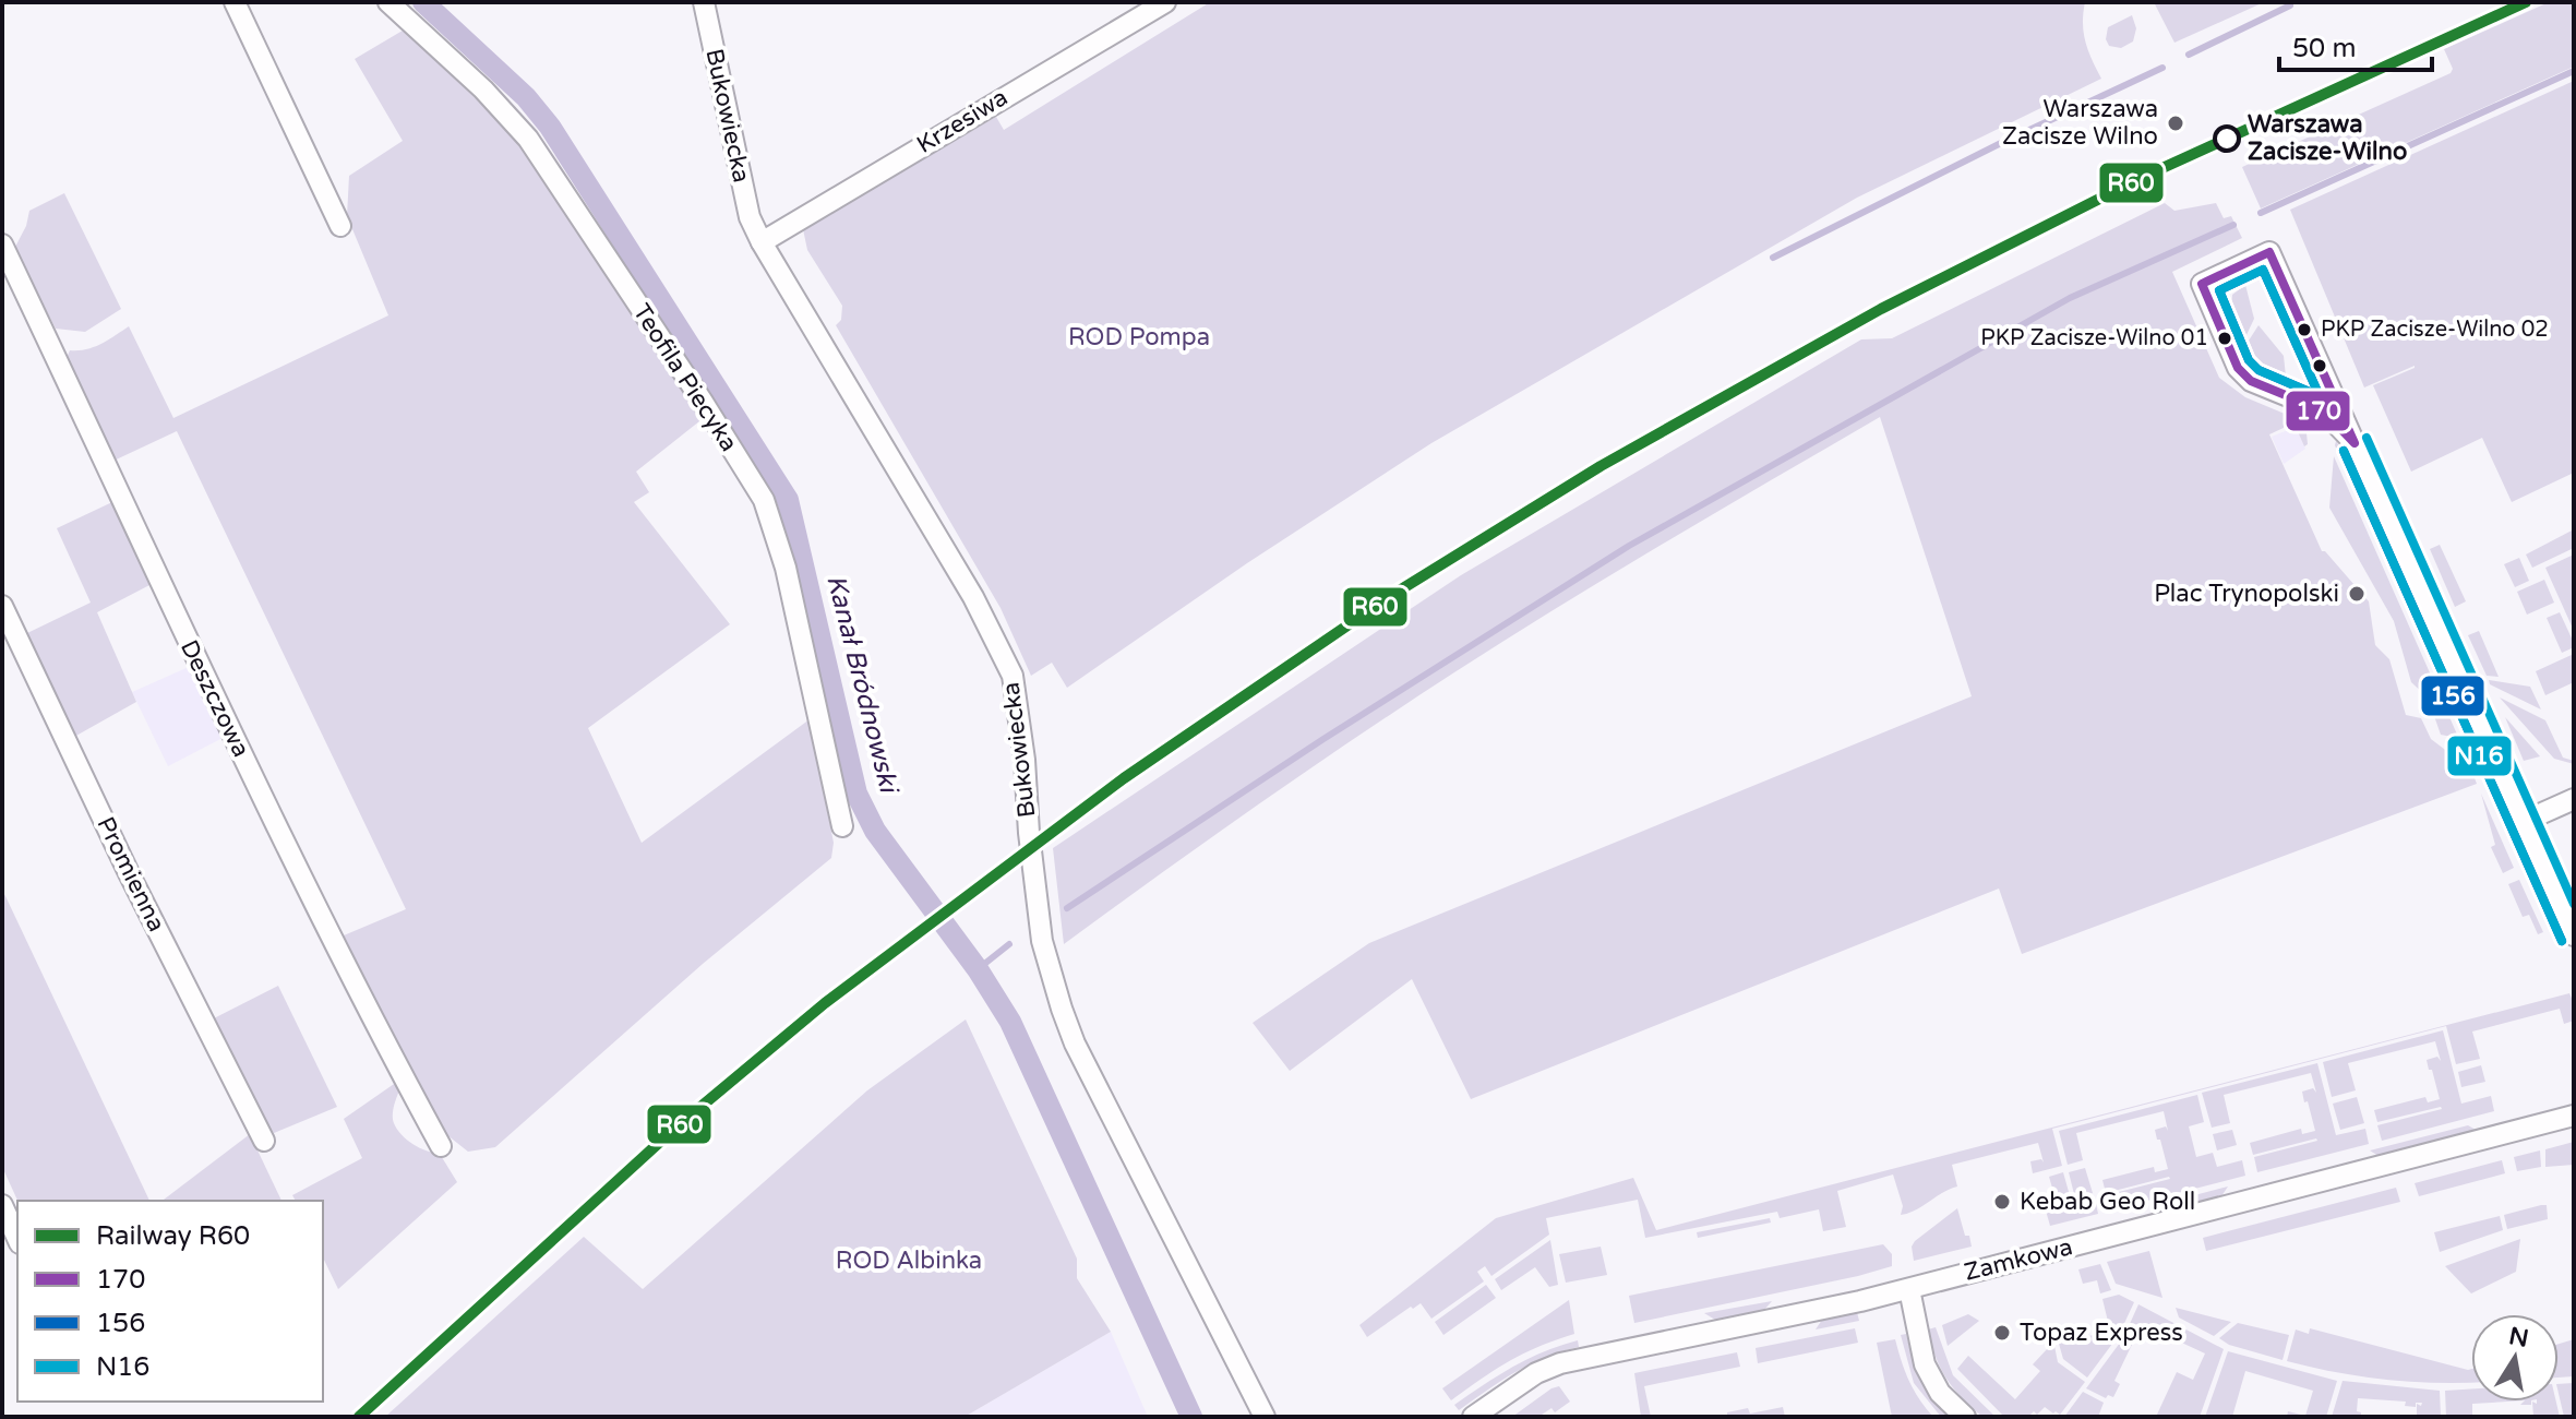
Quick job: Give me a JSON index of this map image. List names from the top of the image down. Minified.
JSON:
{"streets":{"street":["Bukowiecka","Krzesiwa","Teofila Piecyka","Deszczowa","Promienna","Zamkowa"]},"crossings":[["Bukowiecka","Krzesiwa"]],"water":["Kanał Bródnowski"],"parks":["ROD Pompa","ROD Albinka"],"places":["Warszawa Zacisze Wilno","Warszawa Zacisze-Wilno","PKP Zacisze-Wilno 02","PKP Zacisze-Wilno 01","Plac Trynopolski","Kebab Geo Roll","Topaz Express"],"lines":["rail line R60","transit line 170","transit line 156","transit line N16"],"legend":["Railway R60","170","156","N16"],"scale_bar":"50 m","north":"top"}
